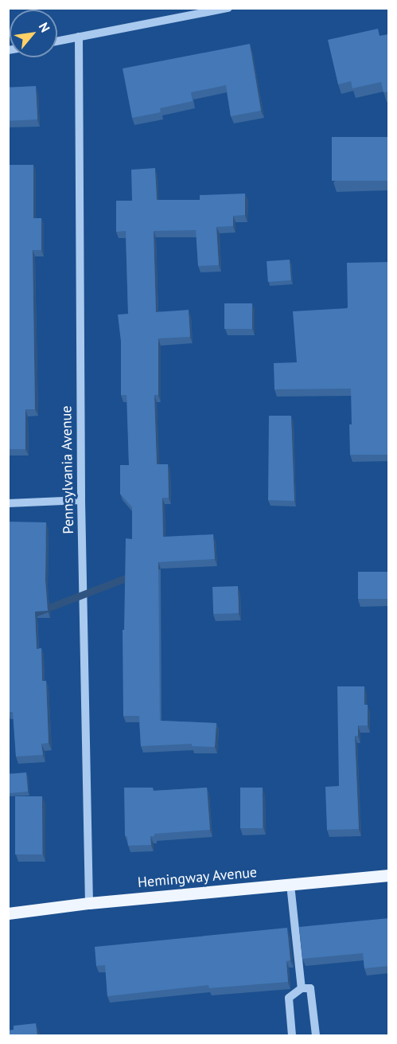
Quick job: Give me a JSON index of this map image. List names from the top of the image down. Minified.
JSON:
{"streets":{"main road":["Hemingway Avenue"],"street":["Pennsylvania Avenue"]},"crossings":[["Pennsylvania Avenue","Hemingway Avenue"]],"north":"top right"}
